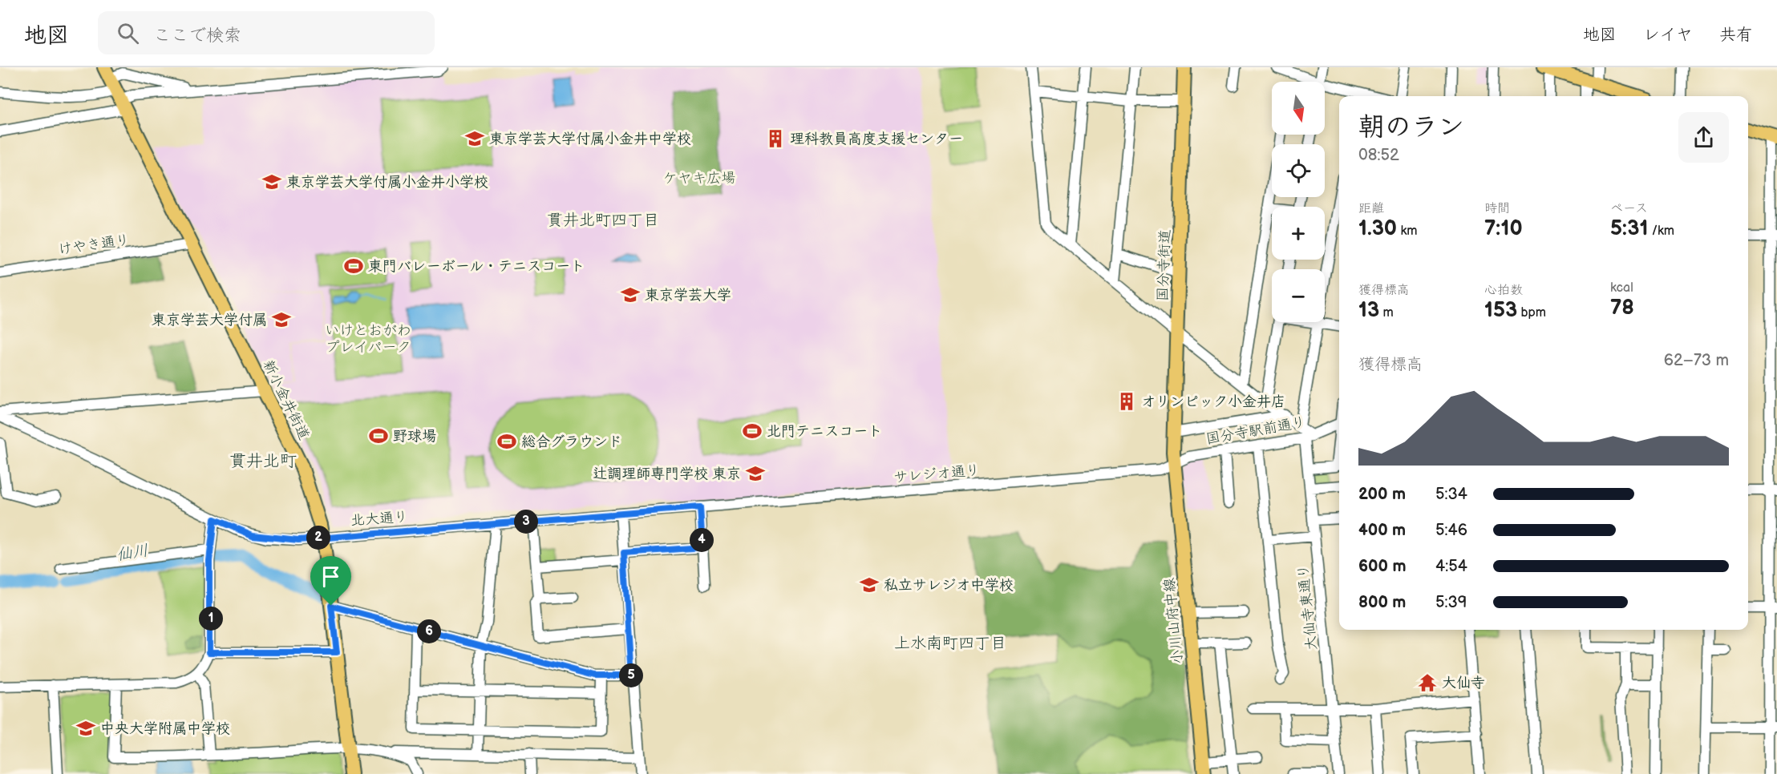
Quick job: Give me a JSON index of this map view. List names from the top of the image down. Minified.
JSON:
{"streets":{"main road":["国分寺街道","新小金井街道","小川山府中線"],"street":["けやき通り","国分寺駅前通り","サレジオ通り","北大通り","大仙寺東通り"]},"crossings":[["けやき通り","新小金井街道"],["国分寺街道","国分寺駅前通り"],["国分寺街道","サレジオ通り"],["国分寺街道","小川山府中線"],["新小金井街道","北大通り"],["国分寺駅前通り","サレジオ通り"],["国分寺駅前通り","大仙寺東通り"],["国分寺駅前通り","小川山府中線"],["サレジオ通り","北大通り"],["サレジオ通り","小川山府中線"]],"districts":["貫井北町四丁目","貫井北町","上水南町四丁目"],"water":["仙川"],"parks":["ケヤキ広場","いけとおがわ プレイパーク"],"places":{"school or university":["東京学芸大学付属小金井中学校","東京学芸大学付属小金井小学校","東京学芸大学","東京学芸大学付属","辻調理師専門学校 東京","私立サレジオ中学校","中央大学附属中学校"],"building":["理科教員高度支援センター","オリンピック小金井店"],"sports":["東門バレーボール・テニスコート","北門テニスコート","野球場","総合グラウンド"],"temple":["大仙寺"]},"north":"bottom","page":{"header":"地図","search":"ここで検索","nav":["地図","レイヤ","共有"],"map_buttons":["+","−"],"heading":["朝のラン","08:52"],"stats":[["距離","1.30 km"],["時間","7:10"],["ペース","5:31 /km"],["獲得標高","13 m"],["心拍数","153 bpm"],["kcal","78"]],"chart":["獲得標高","62–73 m"],"list":[{"name":"200 m","note":"5:34"},{"name":"400 m","note":"5:46"},{"name":"600 m","note":"4:54"},{"name":"800 m","note":"5:39"}],"pins":["3","2","4","1","6","5"]}}
